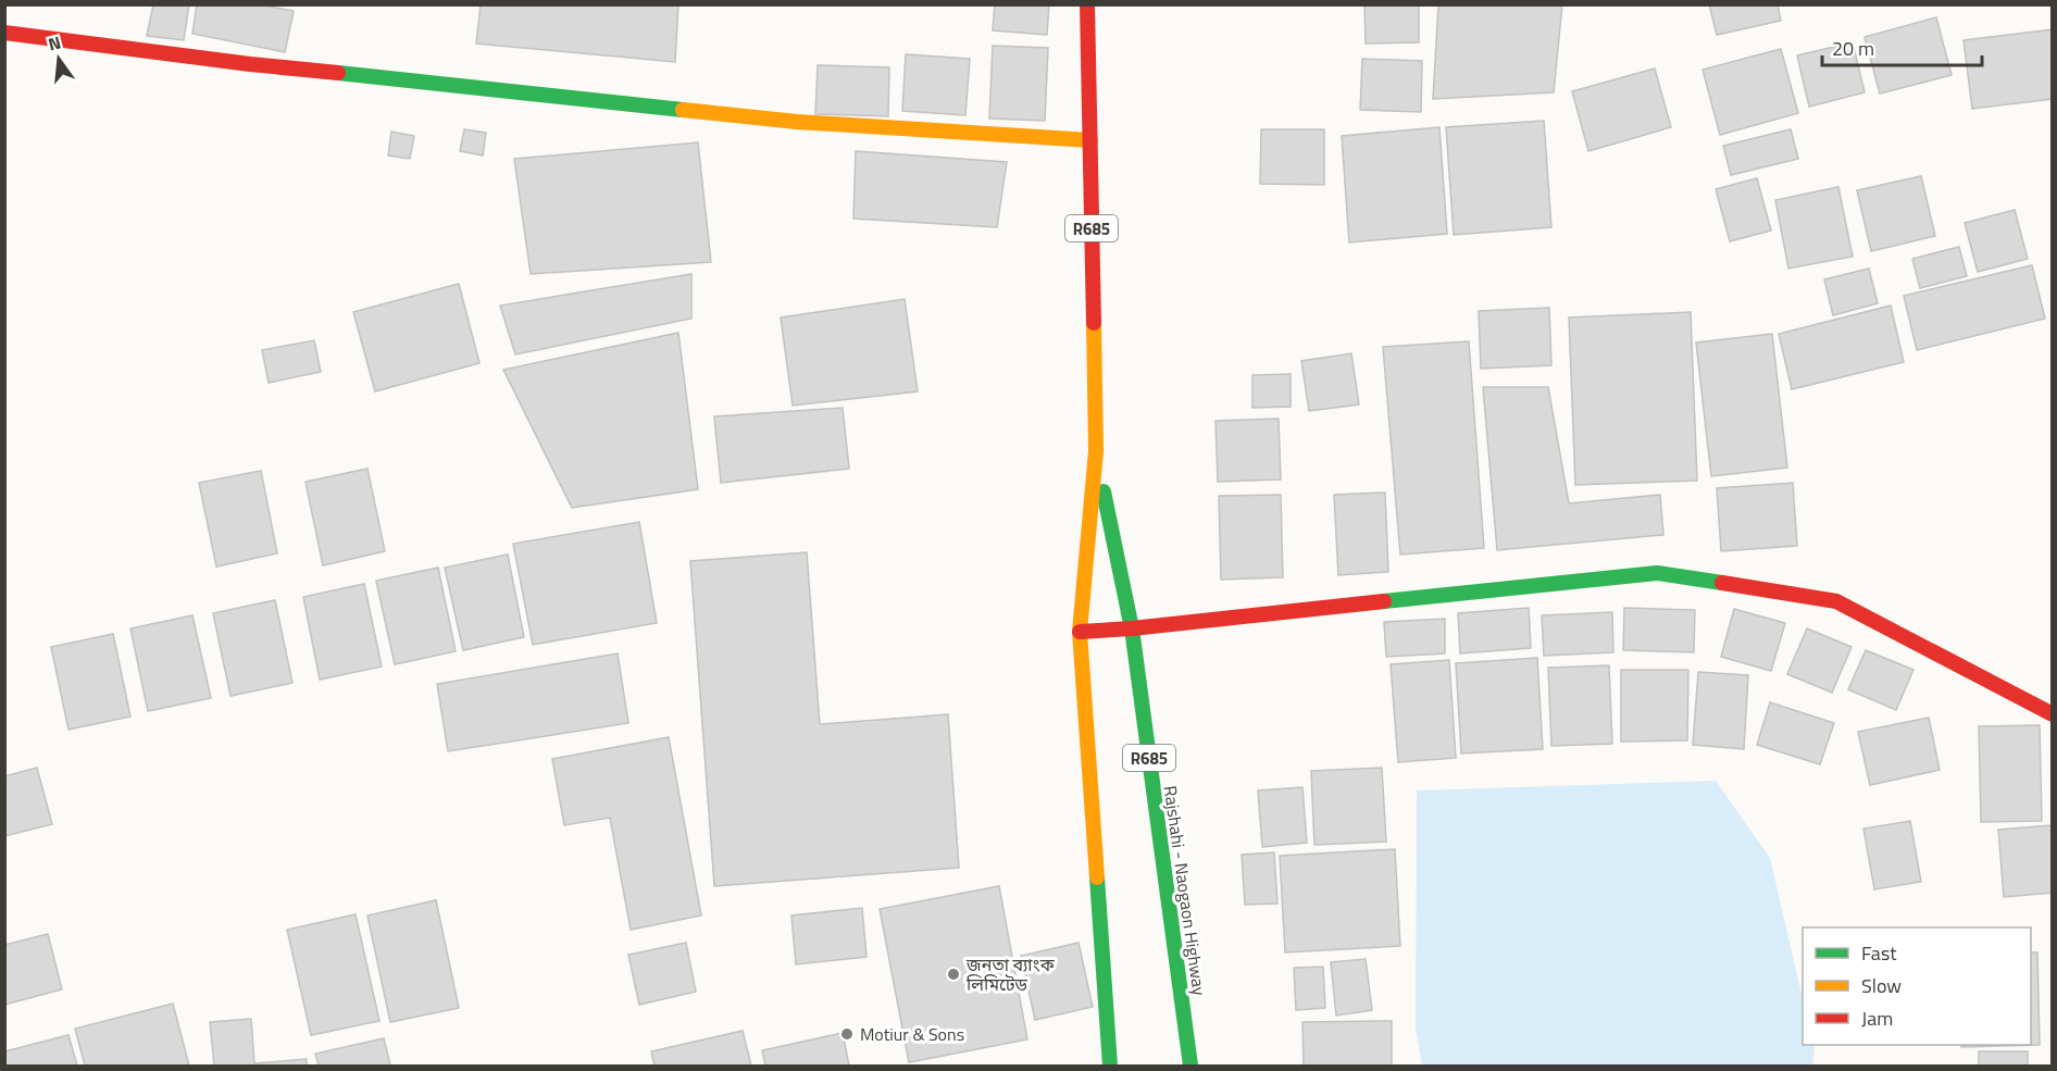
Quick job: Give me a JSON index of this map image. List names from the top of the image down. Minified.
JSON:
{"streets":{"street":["R685","Rajshahi - Naogaon Highway"]},"places":["জনতা ব্যাংক লিমিটেড","Motiur & Sons"],"legend":["Fast","Slow","Jam"],"scale_bar":"20 m","north":"top"}
